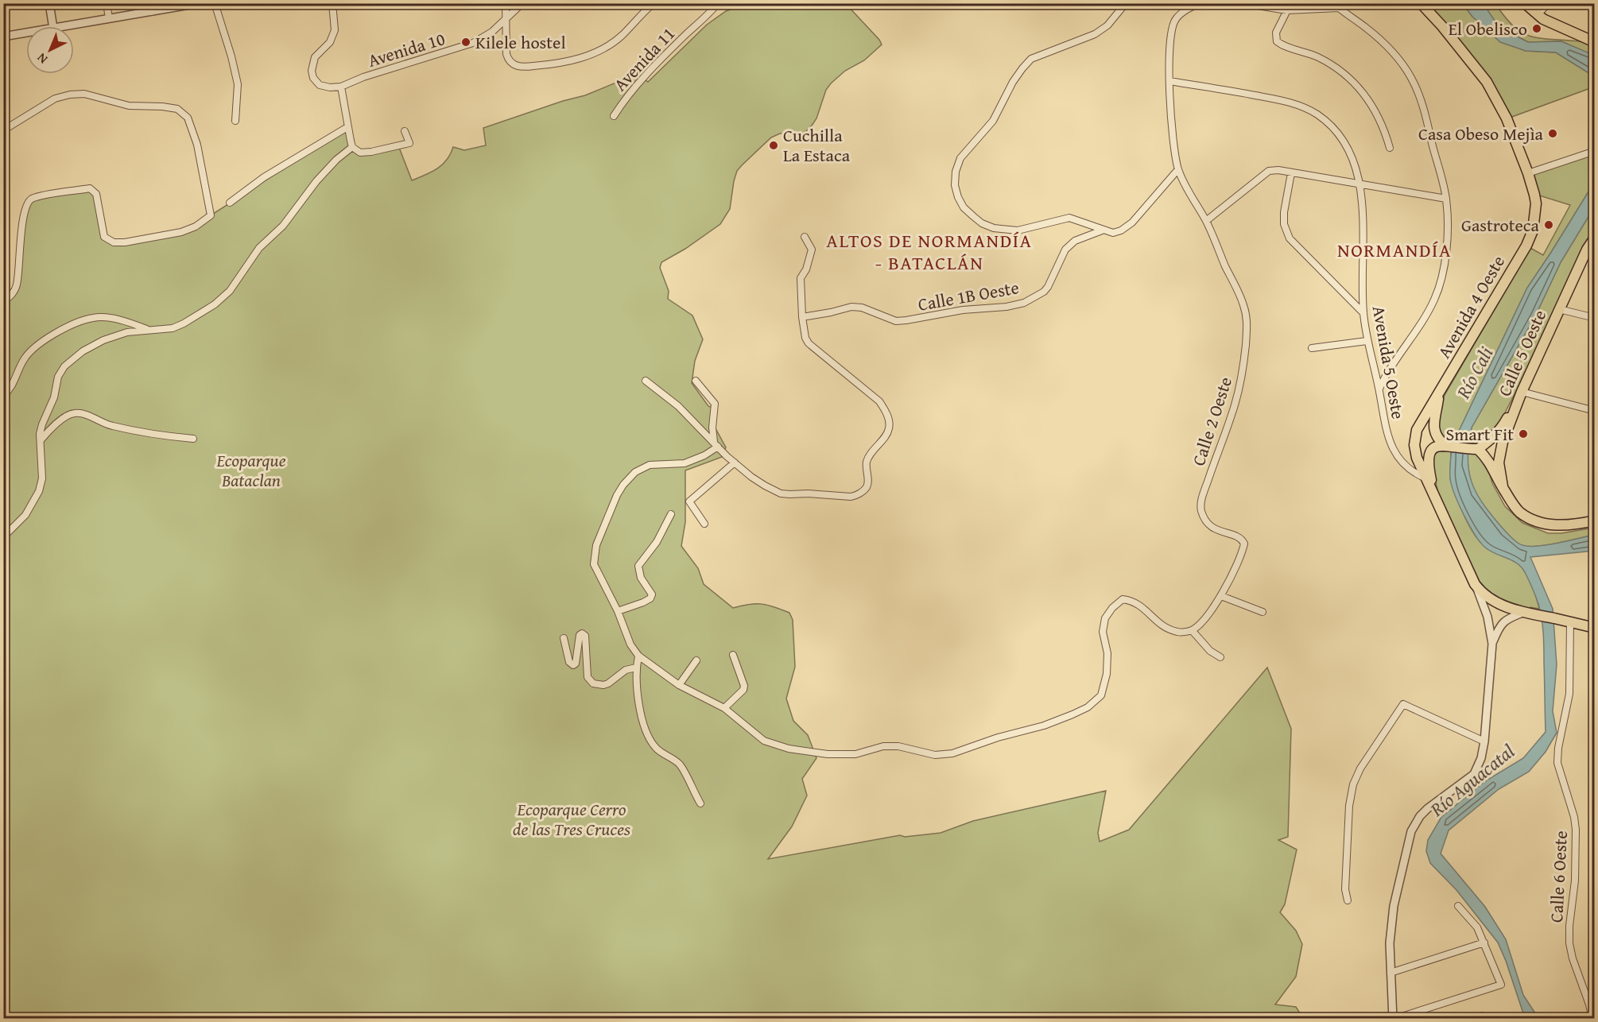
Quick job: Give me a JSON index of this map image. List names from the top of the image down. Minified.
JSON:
{"streets":{"main road":["Avenida 4 Oeste","Calle 5 Oeste"],"street":["Avenida 10","Avenida 11","Calle 1B Oeste","Avenida 5 Oeste","Calle 2 Oeste","Calle 6 Oeste"]},"crossings":[["Avenida 10","Avenida 11"],["Avenida 4 Oeste","Avenida 5 Oeste"],["Avenida 4 Oeste","Calle 6 Oeste"],["Avenida 5 Oeste","Calle 2 Oeste"]],"districts":["ALTOS DE NORMANDÍA - BATACLÁN","NORMANDÍA"],"water":["Río Cali","Río Aguacatal"],"parks":["Ecoparque Bataclan","Ecoparque Cerro de las Tres Cruces"],"places":["El Obelisco","Kilele hostel","Casa Obeso Mejìa","Cuchilla La Estaca","Gastroteca","Smart Fit"],"north":"bottom left"}
